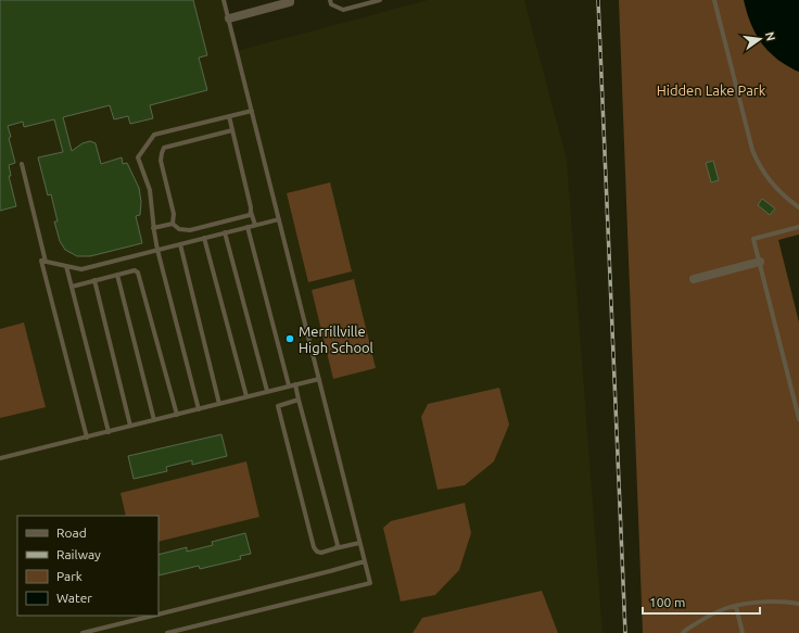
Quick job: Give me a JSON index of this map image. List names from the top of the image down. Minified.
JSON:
{"parks":["Hidden Lake Park"],"places":["Merrillville High School"],"legend":["Road","Railway","Park","Water"],"scale_bar":"100 m","north":"right"}
